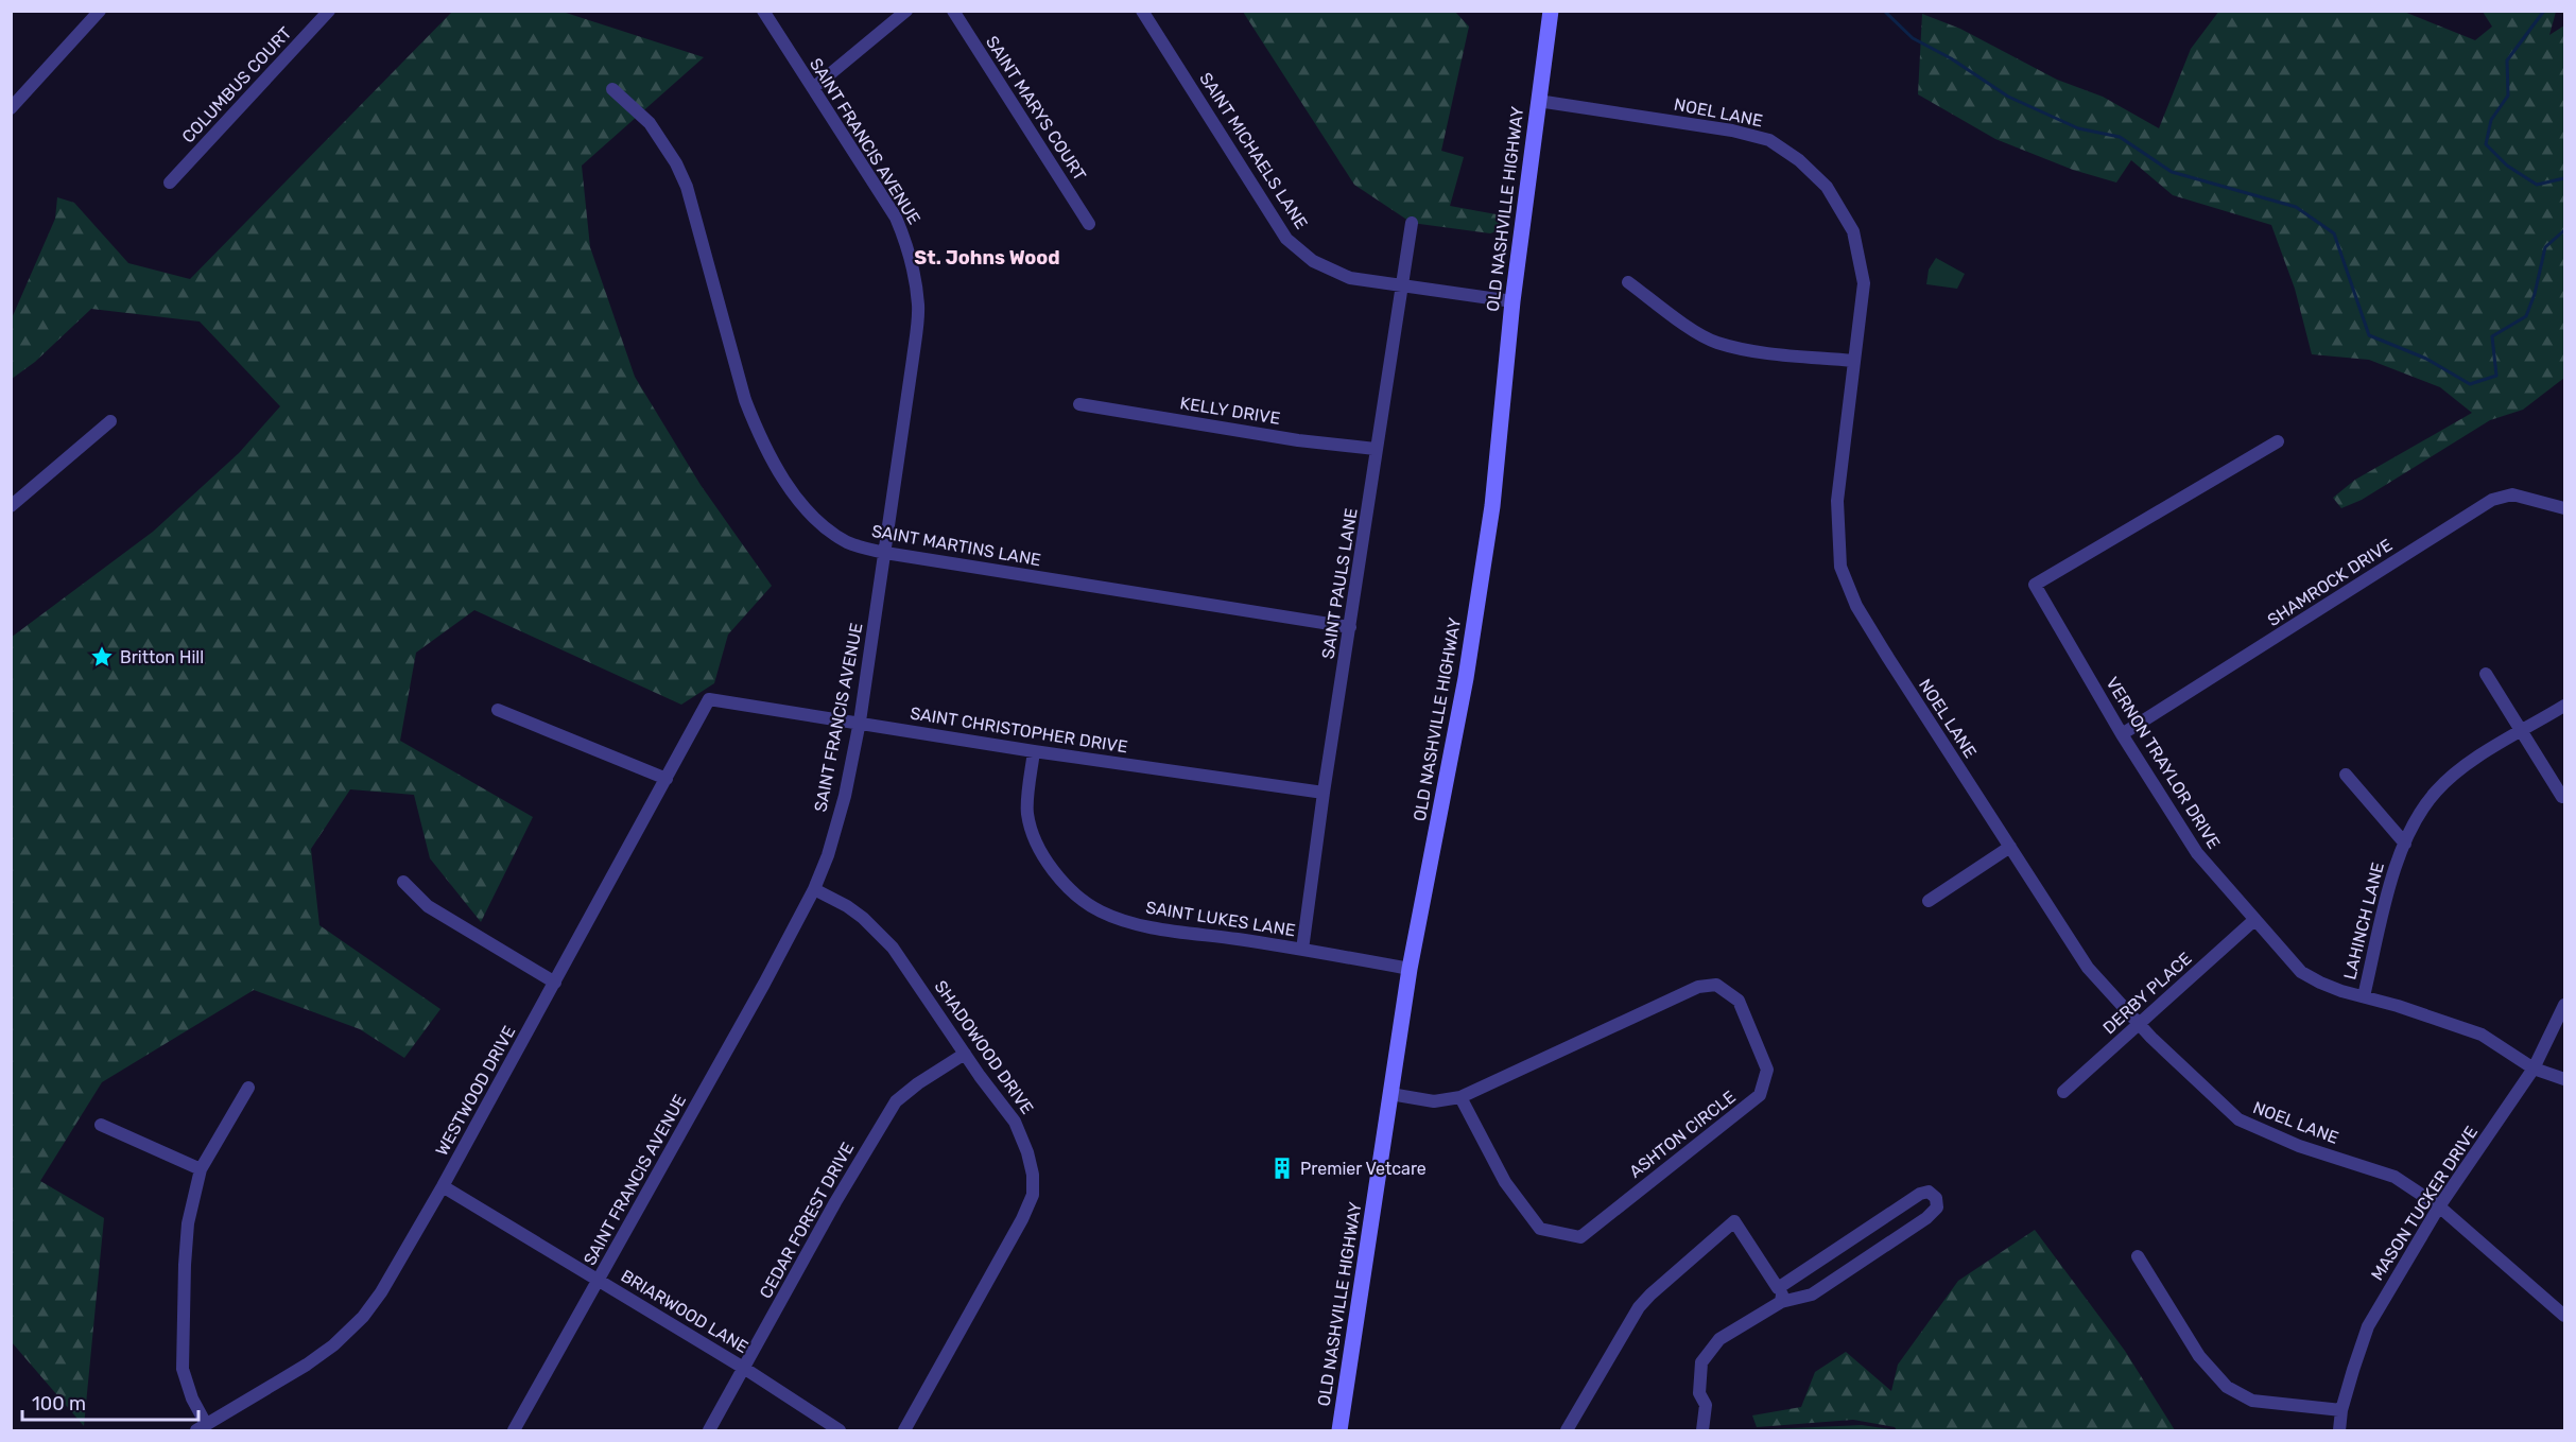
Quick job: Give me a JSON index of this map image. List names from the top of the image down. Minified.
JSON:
{"streets":{"main road":["OLD NASHVILLE HIGHWAY"],"street":["COLUMBUS COURT","SAINT MARYS COURT","NOEL LANE","SAINT FRANCIS AVENUE","SAINT MICHAELS LANE","KELLY DRIVE","SAINT MARTINS LANE","SHAMROCK DRIVE","SAINT PAULS LANE","SAINT CHRISTOPHER DRIVE","VERNON TRAYLOR DRIVE","SAINT LUKES LANE","LAHINCH LANE","DERBY PLACE","SHADOWOOD DRIVE","WESTWOOD DRIVE","ASHTON CIRCLE","MASON TUCKER DRIVE","CEDAR FOREST DRIVE","BRIARWOOD LANE"]},"crossings":[["NOEL LANE","OLD NASHVILLE HIGHWAY"],["NOEL LANE","DERBY PLACE"],["NOEL LANE","MASON TUCKER DRIVE"],["SAINT FRANCIS AVENUE","SAINT MARTINS LANE"],["SAINT FRANCIS AVENUE","SAINT CHRISTOPHER DRIVE"],["SAINT FRANCIS AVENUE","SHADOWOOD DRIVE"],["SAINT FRANCIS AVENUE","BRIARWOOD LANE"],["SAINT MICHAELS LANE","OLD NASHVILLE HIGHWAY"],["SAINT MICHAELS LANE","SAINT PAULS LANE"],["OLD NASHVILLE HIGHWAY","SAINT LUKES LANE"],["OLD NASHVILLE HIGHWAY","ASHTON CIRCLE"],["KELLY DRIVE","SAINT PAULS LANE"],["SAINT MARTINS LANE","SAINT PAULS LANE"],["SHAMROCK DRIVE","VERNON TRAYLOR DRIVE"],["SAINT PAULS LANE","SAINT CHRISTOPHER DRIVE"],["SAINT PAULS LANE","SAINT LUKES LANE"],["SAINT CHRISTOPHER DRIVE","SAINT LUKES LANE"],["SAINT CHRISTOPHER DRIVE","WESTWOOD DRIVE"],["VERNON TRAYLOR DRIVE","LAHINCH LANE"],["VERNON TRAYLOR DRIVE","DERBY PLACE"],["VERNON TRAYLOR DRIVE","MASON TUCKER DRIVE"],["SHADOWOOD DRIVE","CEDAR FOREST DRIVE"],["WESTWOOD DRIVE","BRIARWOOD LANE"],["CEDAR FOREST DRIVE","BRIARWOOD LANE"]],"districts":["St. Johns Wood"],"places":{"place":["Britton Hill"],"building":["Premier Vetcare"]},"scale_bar":"100 m"}
